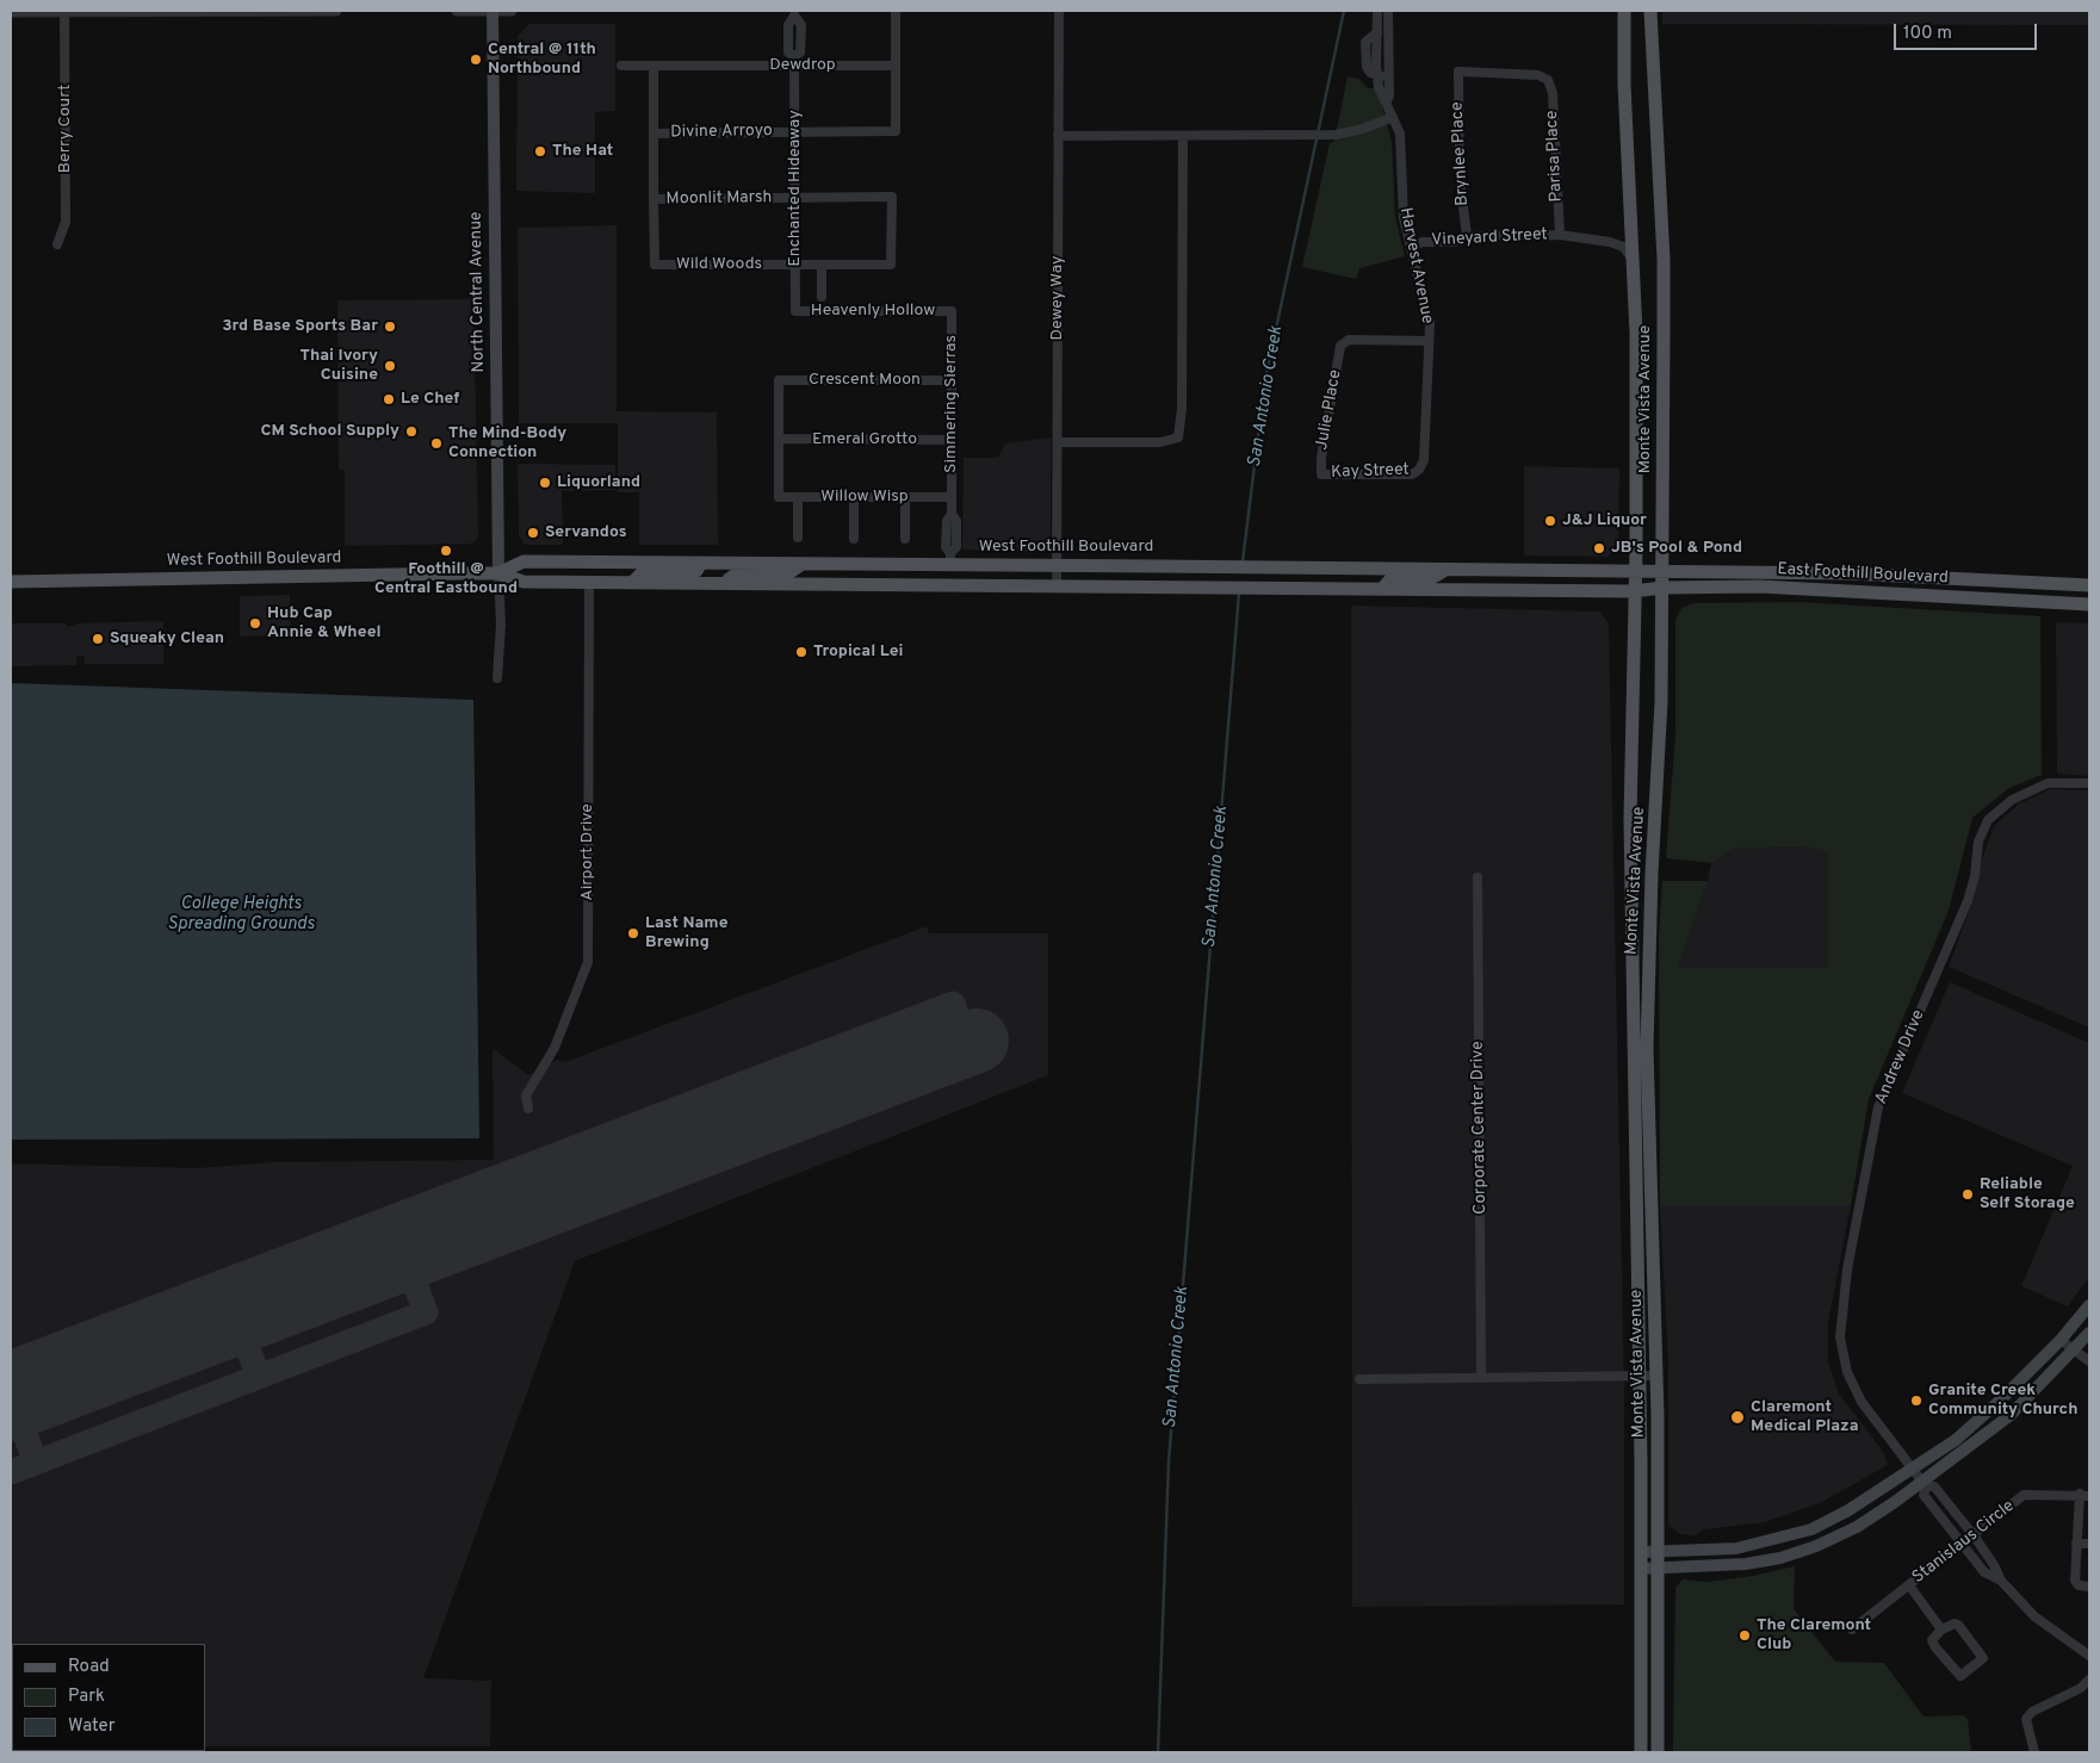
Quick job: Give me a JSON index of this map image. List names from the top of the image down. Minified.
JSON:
{"streets":{"main road":["North Central Avenue","Monte Vista Avenue","West Foothill Boulevard","East Foothill Boulevard"],"street":["Dewdrop","Berry Court","Divine Arroyo","Brynlee Place","Parisa Place","Enchanted Hideaway","Moonlit Marsh","Vineyard Street","Wild Woods","Harvest Avenue","Dewey Way","Heavenly Hollow","Crescent Moon","Simmering Sierras","Julie Place","Emeral Grotto","Kay Street","Willow Wisp","Airport Drive","Andrew Drive","Corporate Center Drive","Stanislaus Circle"]},"crossings":[["Dewdrop","Divine Arroyo"],["Dewdrop","Enchanted Hideaway"],["Divine Arroyo","Enchanted Hideaway"],["Brynlee Place","Parisa Place"],["Brynlee Place","Vineyard Street"],["Parisa Place","Vineyard Street"],["Enchanted Hideaway","Moonlit Marsh"],["Enchanted Hideaway","Wild Woods"],["Enchanted Hideaway","Heavenly Hollow"],["Moonlit Marsh","Wild Woods"],["Vineyard Street","Harvest Avenue"],["Vineyard Street","Monte Vista Avenue"],["Harvest Avenue","Julie Place"],["Harvest Avenue","Kay Street"],["North Central Avenue","West Foothill Boulevard"],["Dewey Way","West Foothill Boulevard"],["Heavenly Hollow","Simmering Sierras"],["Crescent Moon","Simmering Sierras"],["Crescent Moon","Emeral Grotto"],["Crescent Moon","Willow Wisp"],["Monte Vista Avenue","West Foothill Boulevard"],["Monte Vista Avenue","East Foothill Boulevard"],["Simmering Sierras","Emeral Grotto"],["Simmering Sierras","Willow Wisp"],["Simmering Sierras","West Foothill Boulevard"],["Julie Place","Kay Street"],["Emeral Grotto","Willow Wisp"],["West Foothill Boulevard","East Foothill Boulevard"],["West Foothill Boulevard","Airport Drive"]],"water":["San Antonio Creek","College Heights Spreading Grounds"],"places":["Central @ 11th Northbound","The Hat","3rd Base Sports Bar","Thai Ivory Cuisine","Le Chef","CM School Supply","The Mind-Body Connection","Liquorland","J&J Liquor","Servandos","JB's Pool & Pond","Foothill @ Central Eastbound","Hub Cap Annie & Wheel","Squeaky Clean","Tropical Lei","Last Name Brewing","Reliable Self Storage","Granite Creek Community Church","Claremont Medical Plaza","The Claremont Club"],"legend":["Road","Park","Water"],"scale_bar":"100 m"}
